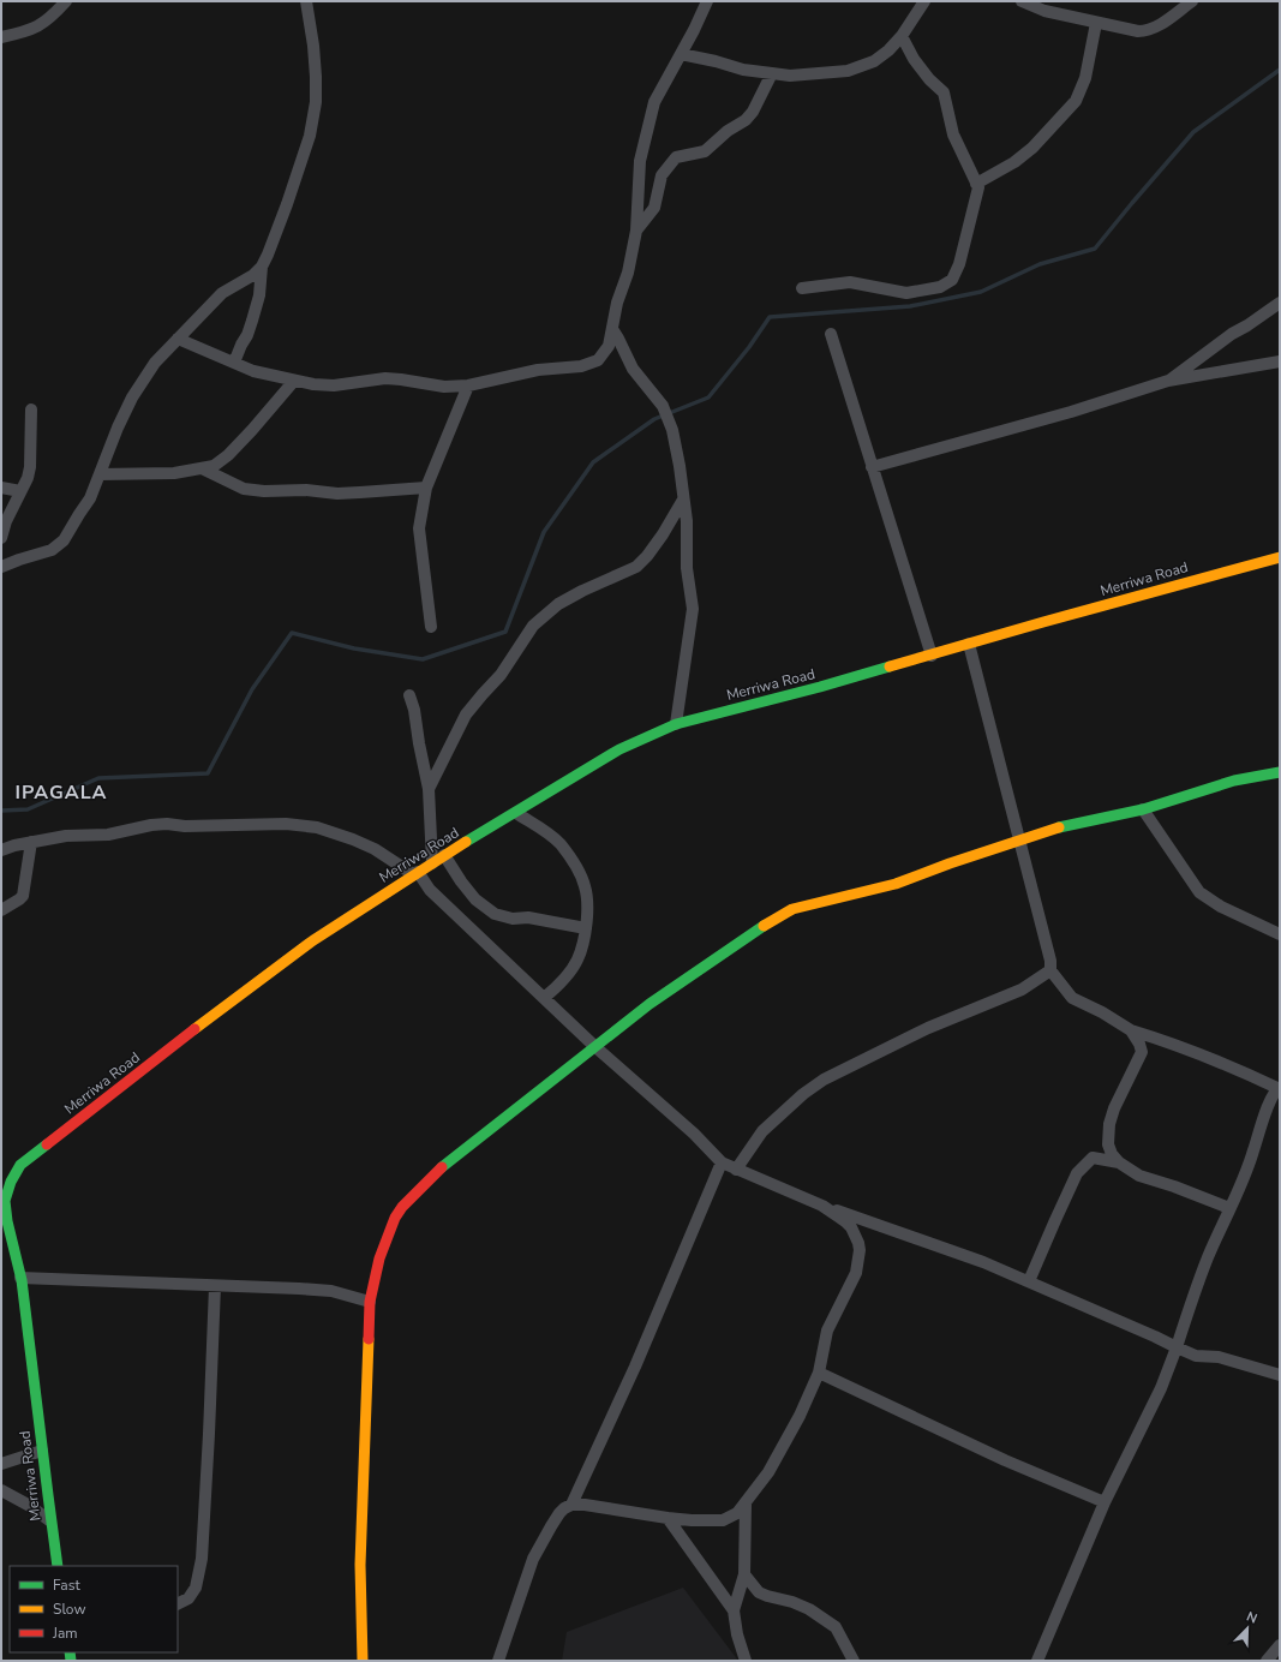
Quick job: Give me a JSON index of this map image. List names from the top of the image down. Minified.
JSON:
{"streets":{"street":["Merriwa Road"]},"districts":["IPAGALA"],"legend":["Fast","Slow","Jam"],"north":"top right"}
